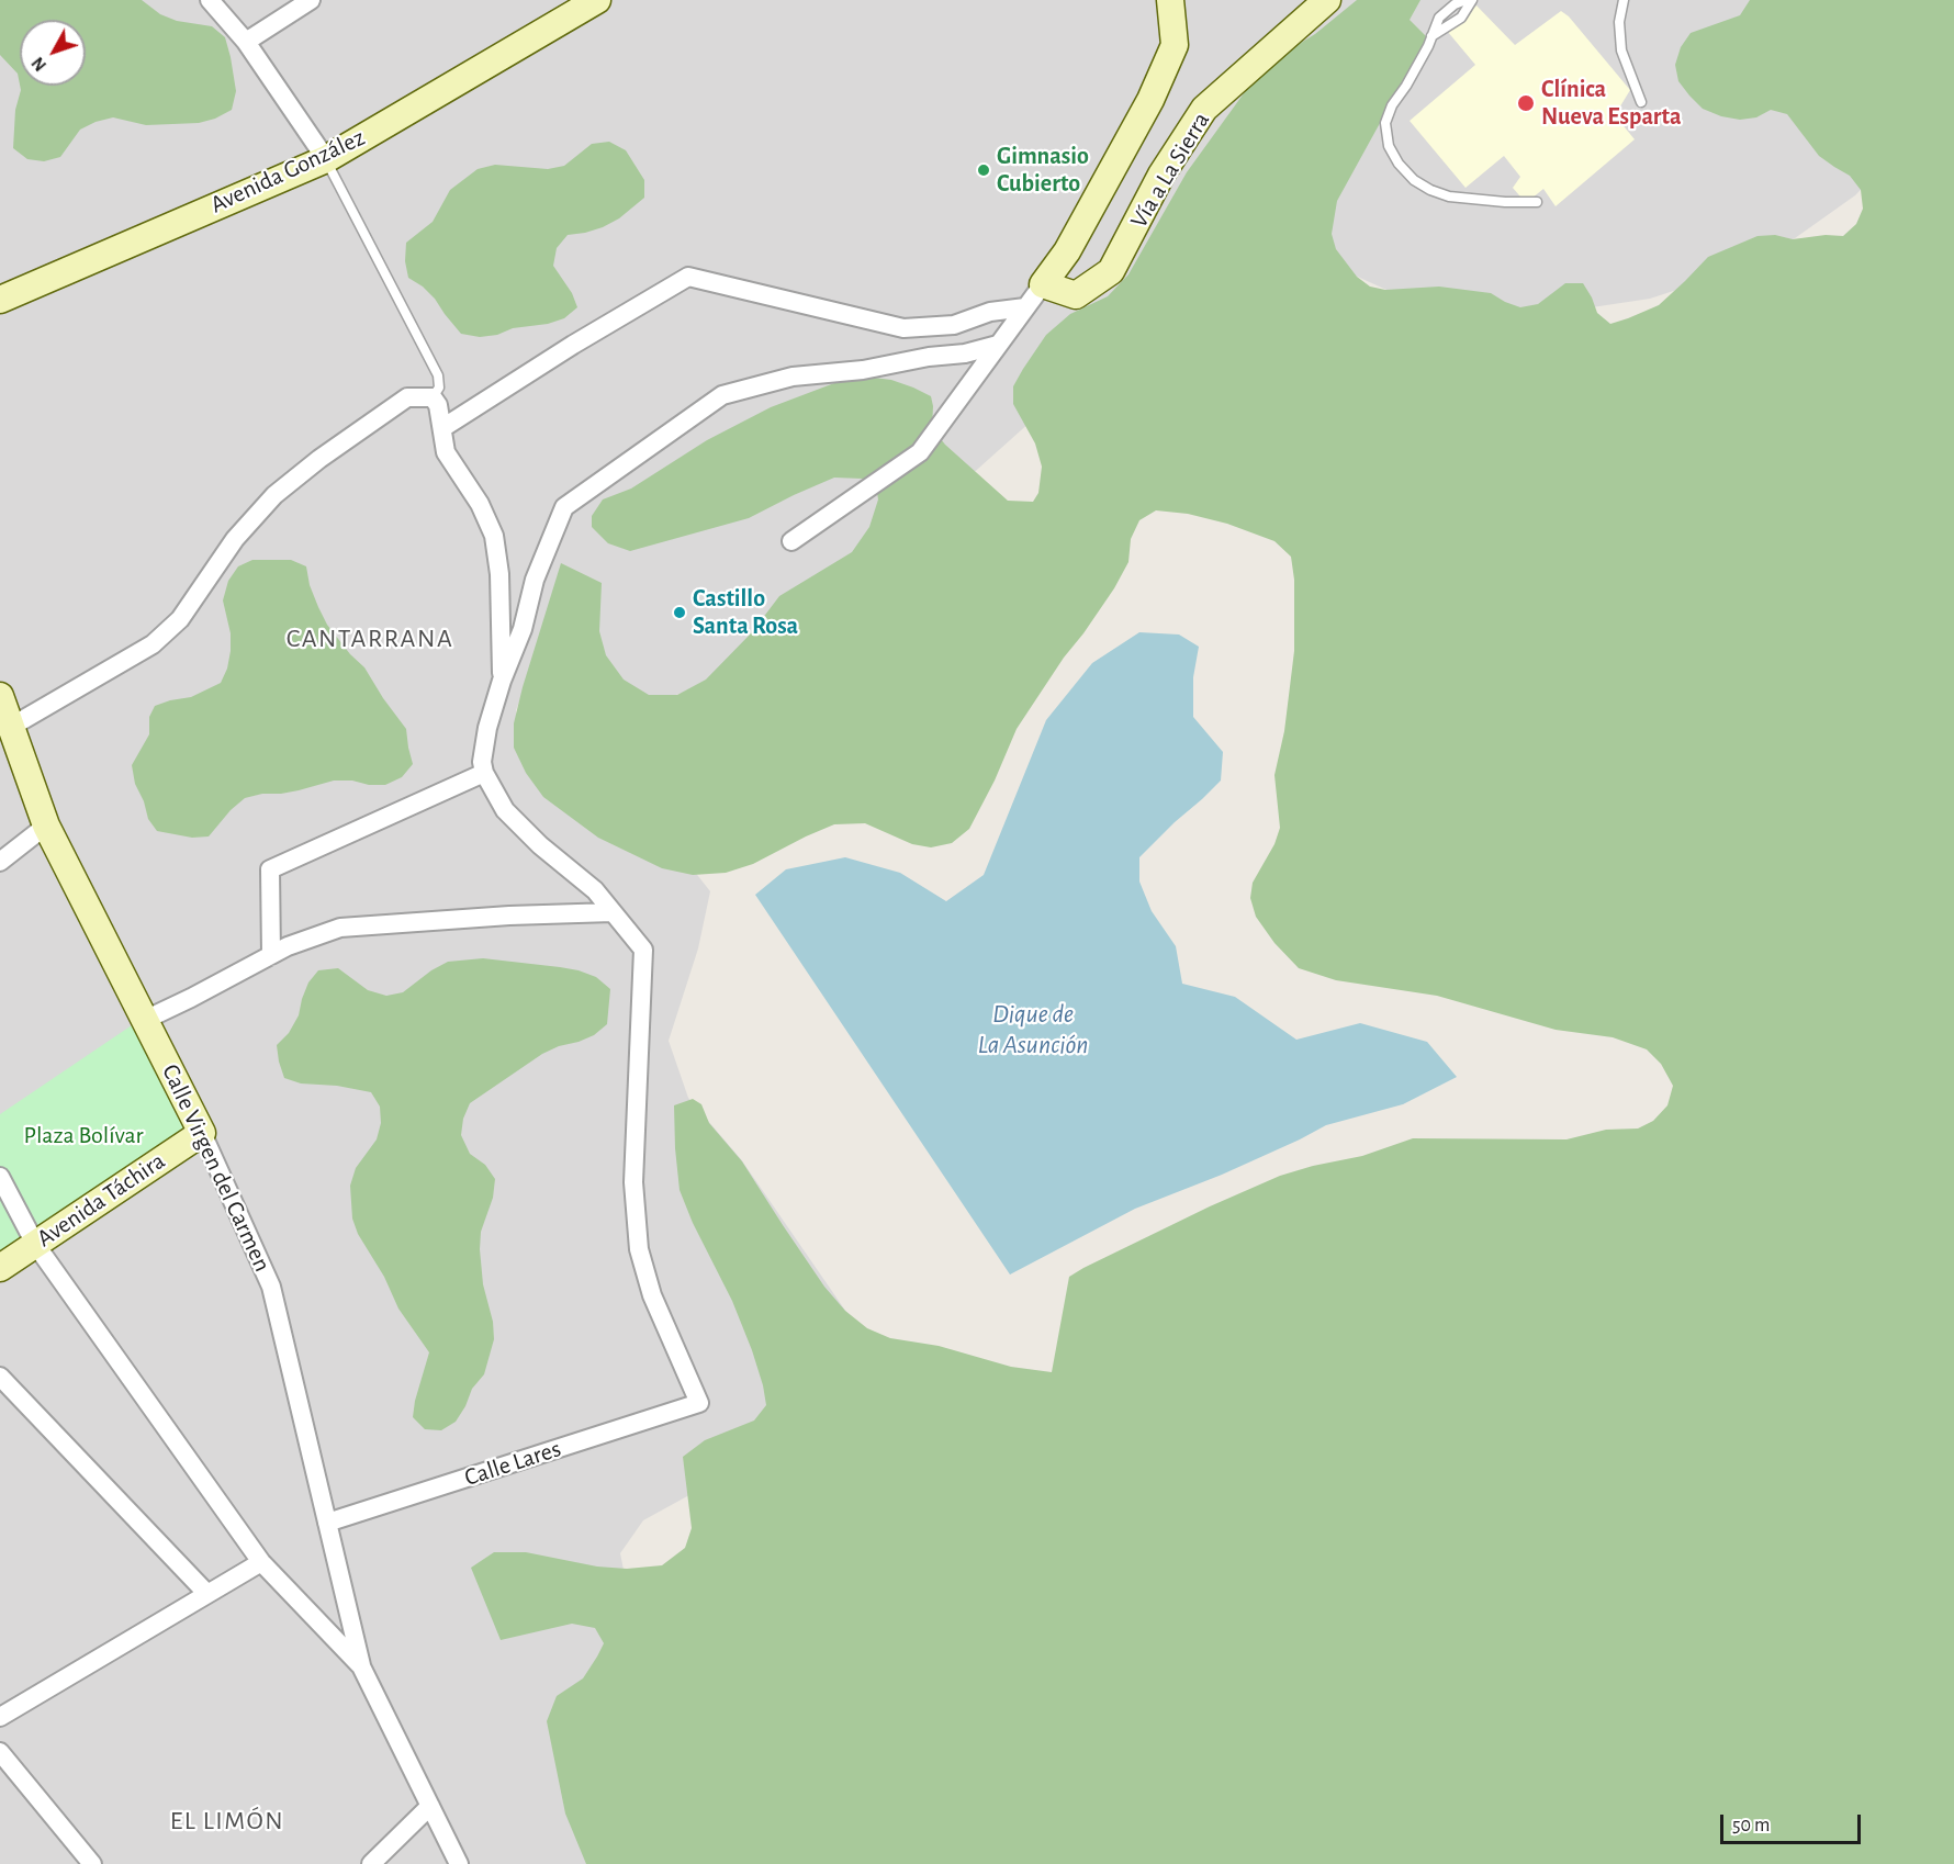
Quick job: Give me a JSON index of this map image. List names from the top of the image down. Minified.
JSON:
{"streets":{"street":["Vía a La Sierra","Avenida González","Calle Virgen del Carmen","Avenida Táchira","Calle Lares"]},"crossings":[["Calle Virgen del Carmen","Avenida Táchira"],["Calle Virgen del Carmen","Calle Lares"]],"districts":["CANTARRANA","EL LIMÓN"],"water":["Dique de La Asunción"],"parks":["Plaza Bolívar"],"places":["Clínica Nueva Esparta","Gimnasio Cubierto","Castillo Santa Rosa"],"scale_bar":"50 m","north":"bottom left"}
